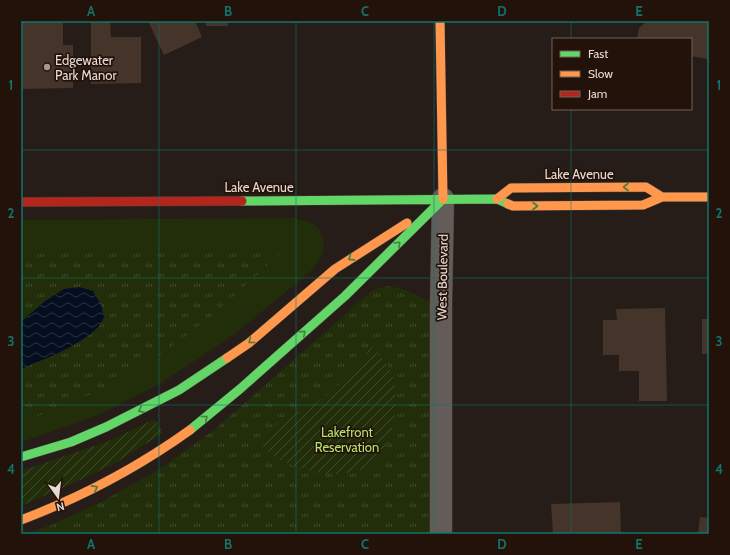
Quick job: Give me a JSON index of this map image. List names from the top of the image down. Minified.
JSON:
{"streets":{"main road":["Lake Avenue","West Boulevard"]},"crossings":[["Lake Avenue","West Boulevard"]],"parks":["Lakefront Reservation"],"places":["Edgewater Park Manor"],"legend":["Fast","Slow","Jam"],"north":"bottom","grid":{"columns":["A","B","C","D","E"],"rows":["1","2","3","4"]}}
